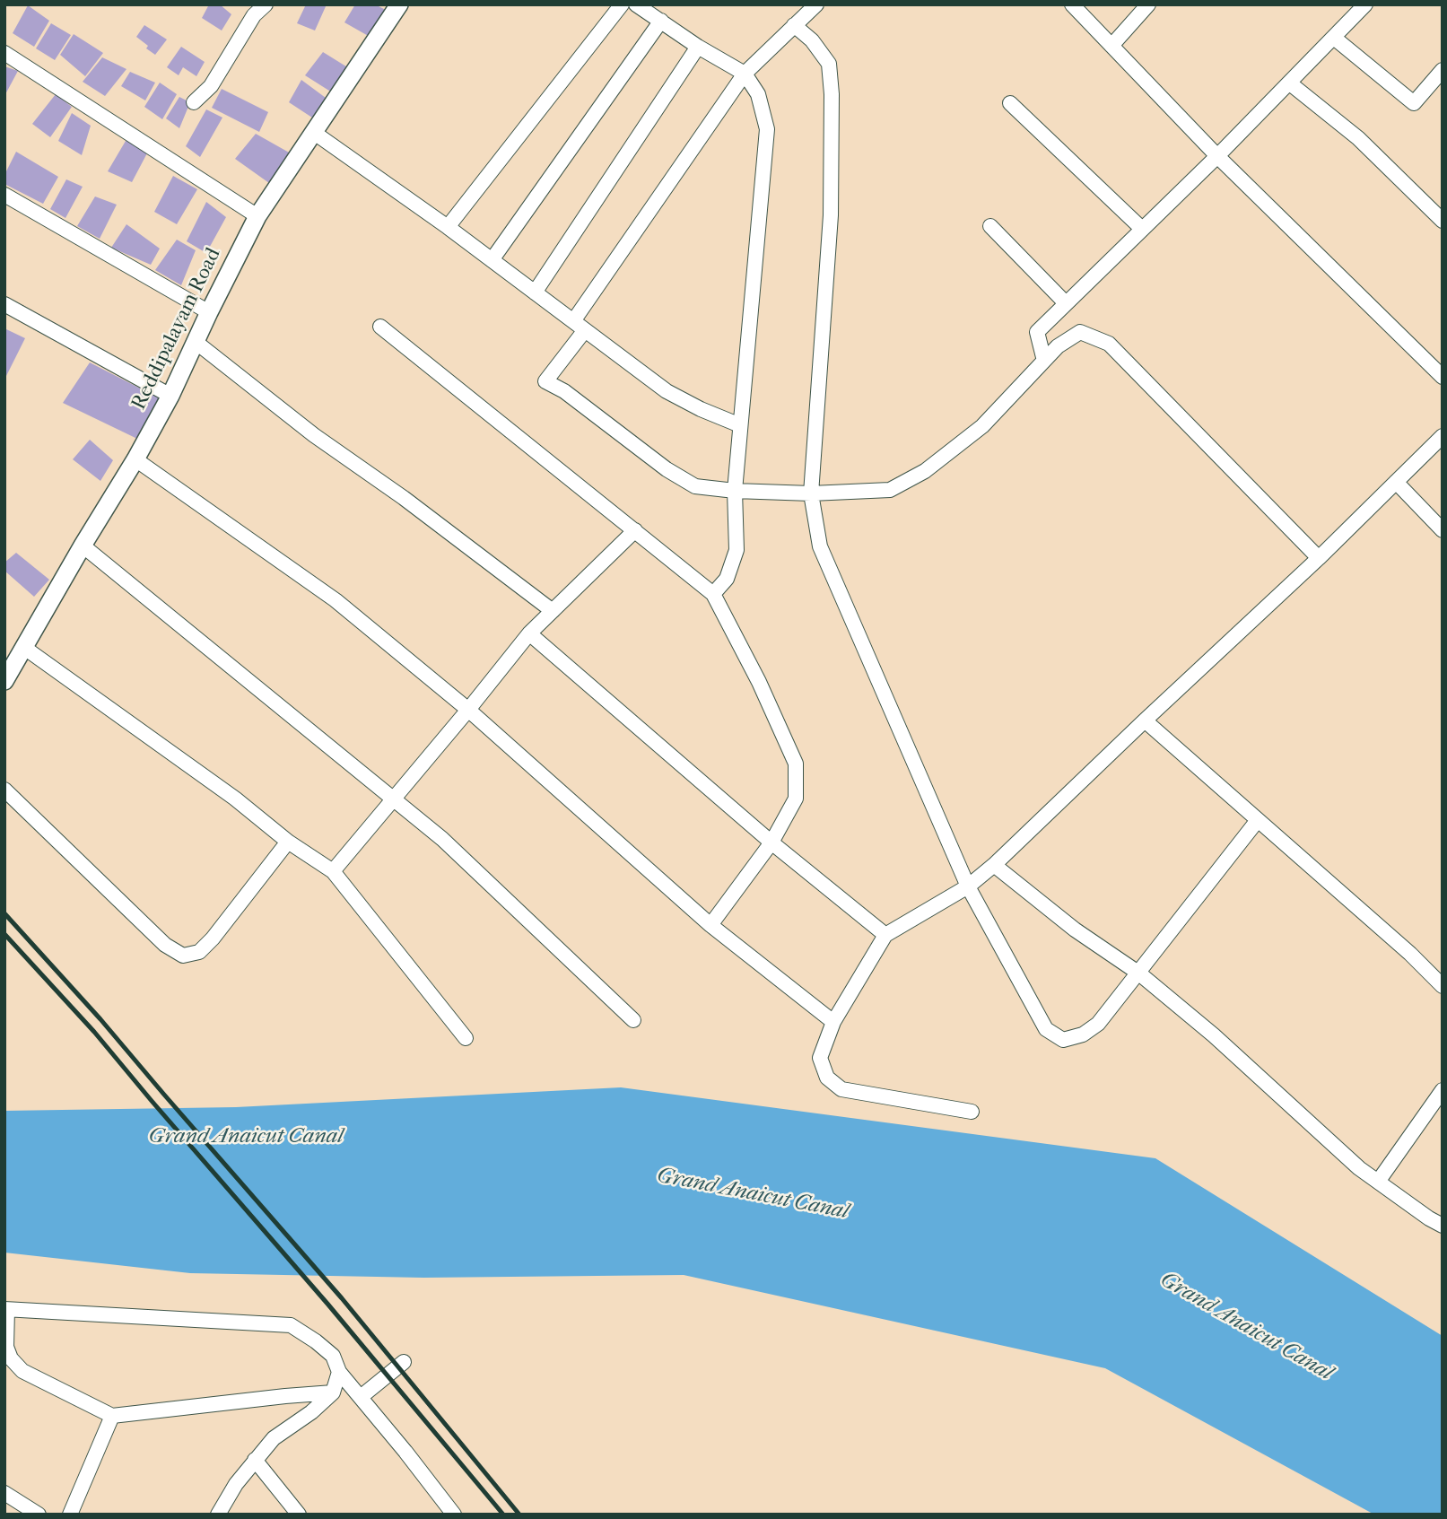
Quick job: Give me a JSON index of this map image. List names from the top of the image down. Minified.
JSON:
{"streets":{"street":["Reddipalayam Road"]},"water":["Grand Anaicut Canal"]}
